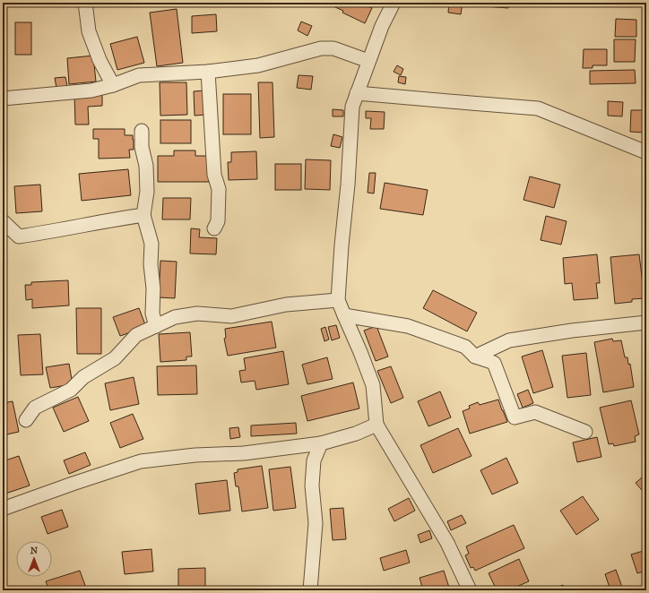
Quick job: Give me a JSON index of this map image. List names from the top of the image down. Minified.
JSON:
{"north":"top"}
